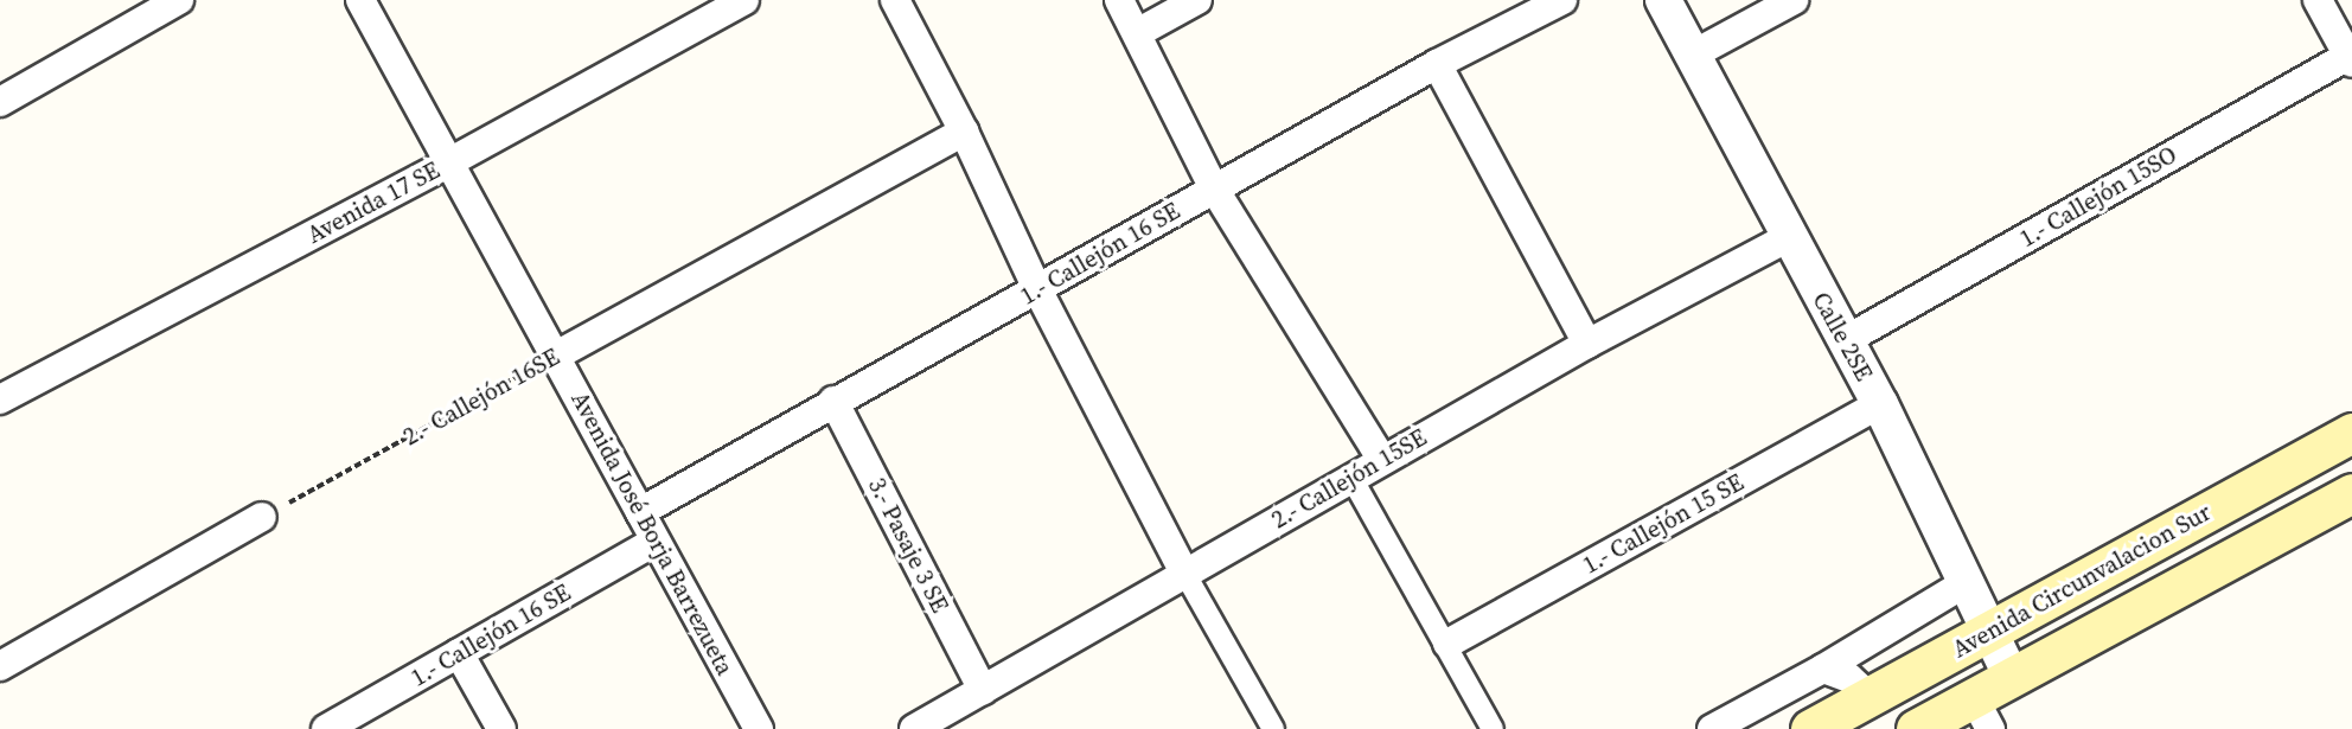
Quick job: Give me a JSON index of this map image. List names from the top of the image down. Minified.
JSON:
{"streets":{"main road":["Avenida Circunvalacion Sur"],"street":["1.- Callejón 15SO","Avenida 17 SE","1.- Callejón 16 SE","Calle 2SE","2.- Callejón 16SE","2.- Callejón 15SE","1.- Callejón 15 SE","Avenida José Borja Barrezueta","3.- Pasaje 3 SE"]},"crossings":[["1.- Callejón 15SO","Calle 2SE"],["Avenida 17 SE","Avenida José Borja Barrezueta"],["1.- Callejón 16 SE","Avenida José Borja Barrezueta"],["1.- Callejón 16 SE","3.- Pasaje 3 SE"],["Calle 2SE","2.- Callejón 15SE"],["Calle 2SE","1.- Callejón 15 SE"],["Calle 2SE","Avenida Circunvalacion Sur"],["2.- Callejón 16SE","Avenida José Borja Barrezueta"],["2.- Callejón 15SE","3.- Pasaje 3 SE"]]}
